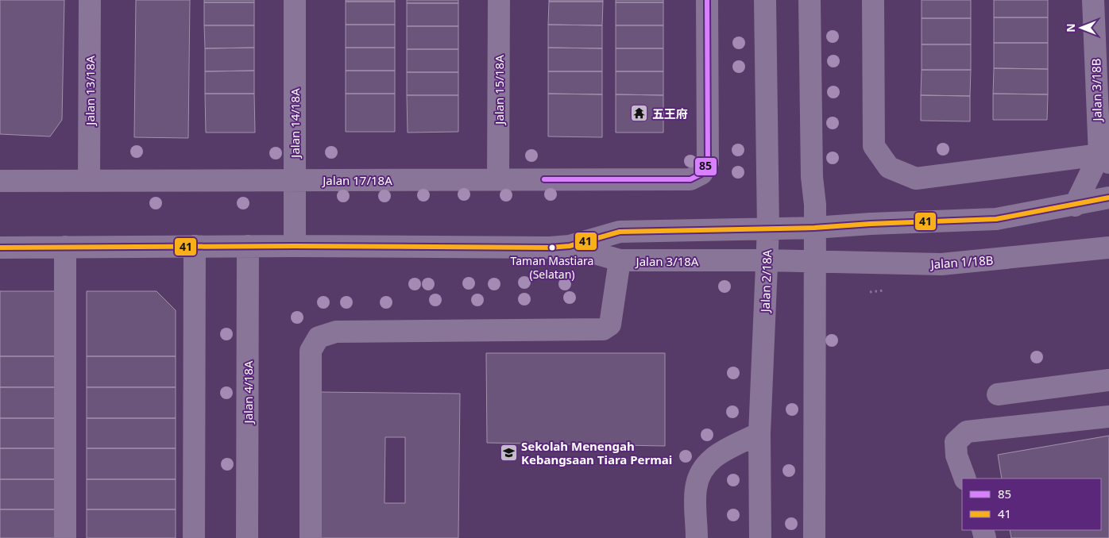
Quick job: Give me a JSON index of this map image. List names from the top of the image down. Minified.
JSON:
{"streets":{"street":["Jalan 15/18A","Jalan 3/18B","Jalan 13/18A","Jalan 14/18A","Jalan 17/18A","Jalan 3/18A","Jalan 1/18B","Jalan 2/18A","Jalan 4/18A"]},"crossings":[["Jalan 15/18A","Jalan 17/18A"],["Jalan 13/18A","Jalan 17/18A"],["Jalan 14/18A","Jalan 17/18A"],["Jalan 14/18A","Jalan 3/18A"],["Jalan 3/18A","Jalan 1/18B"],["Jalan 3/18A","Jalan 2/18A"],["Jalan 3/18A","Jalan 4/18A"],["Jalan 1/18B","Jalan 2/18A"]],"places":{"temple":["五王府"],"other":["Taman Mastiara (Selatan)"],"school or university":["Sekolah Menengah Kebangsaan Tiara Permai"]},"lines":["transit line 85","transit line 41"],"legend":["85","41"],"north":"left"}
